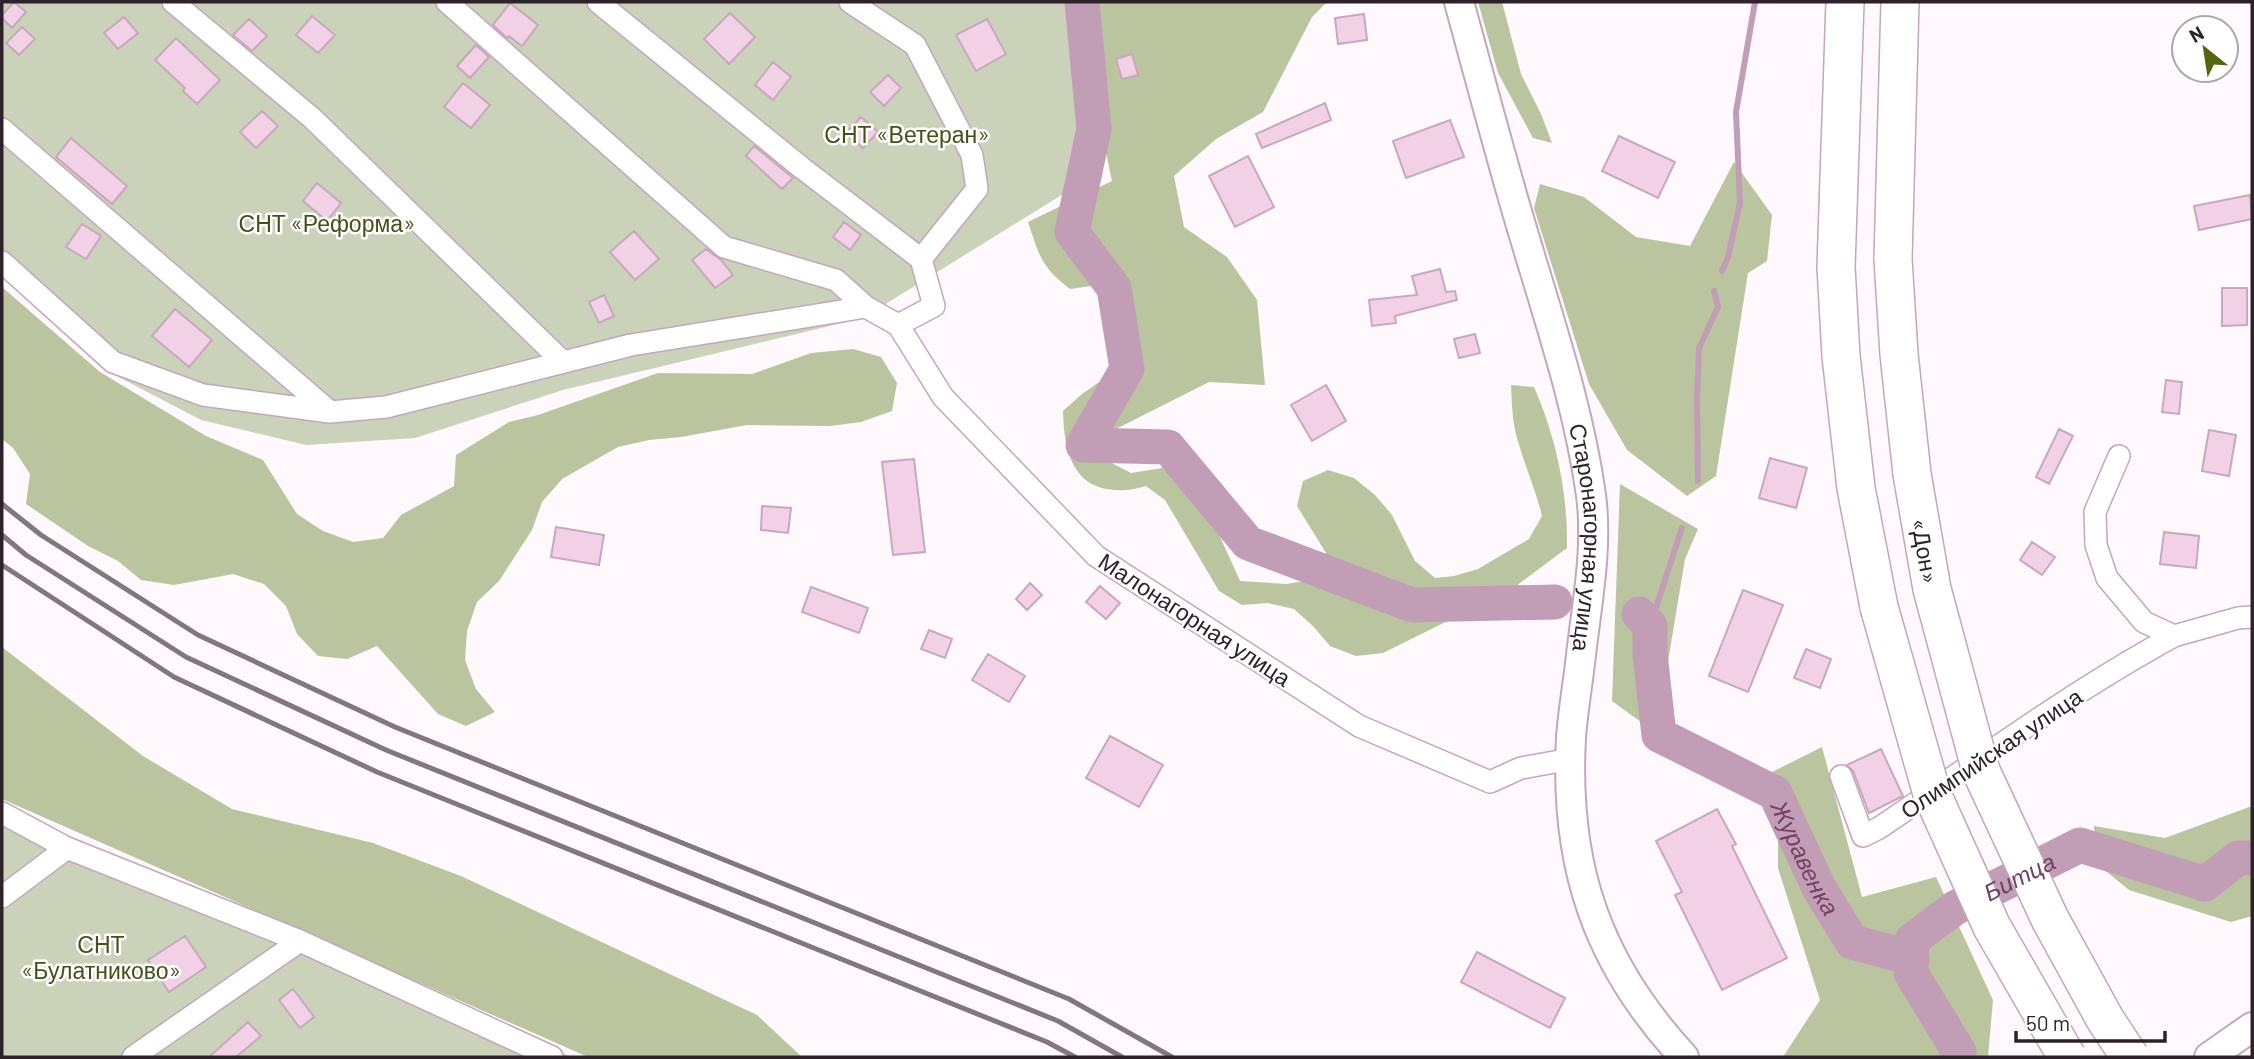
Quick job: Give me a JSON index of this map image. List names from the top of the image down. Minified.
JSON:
{"streets":{"highway":["«Дон»"],"main road":["Старонагорная улица"],"street":["Малонагорная улица","Олимпийская улица"]},"crossings":[["Старонагорная улица","Малонагорная улица"]],"water":["Журавенка","Битца"],"parks":["СНТ «Ветеран»","СНТ «Реформа»","СНТ «Булатниково»"],"scale_bar":"50 m","north":"top left"}
